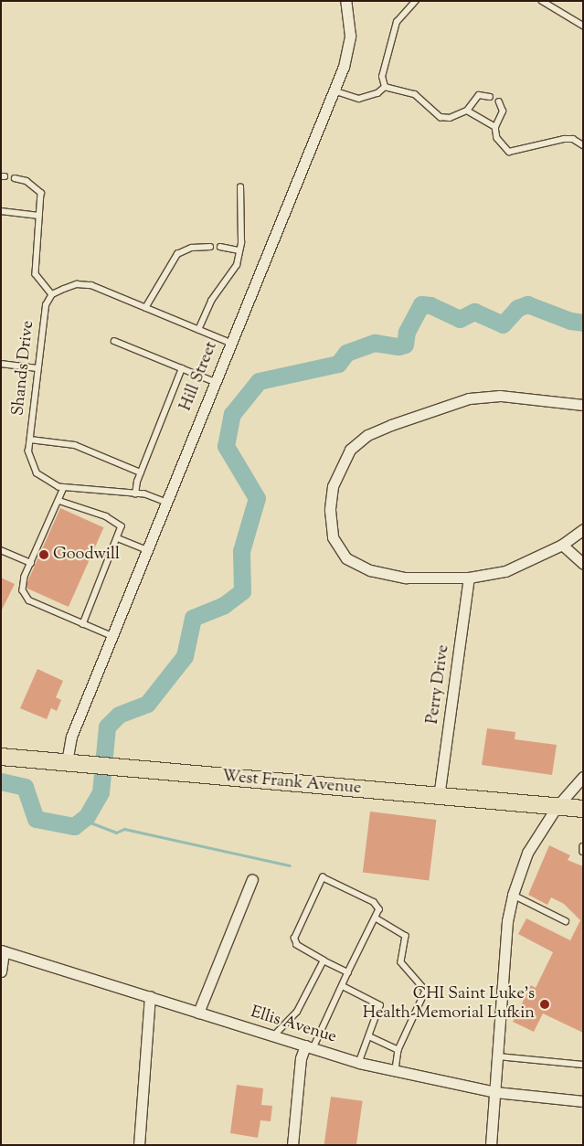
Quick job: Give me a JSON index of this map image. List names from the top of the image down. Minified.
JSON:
{"streets":{"main road":["West Frank Avenue"],"street":["Hill Street","Perry Drive","Ellis Avenue"],"lane":["Shands Drive"]},"crossings":[["Shands Drive","Hill Street"],["Hill Street","West Frank Avenue"],["Perry Drive","West Frank Avenue"]],"places":["Goodwill","CHI Saint Luke's Health-Memorial Lufkin"]}
